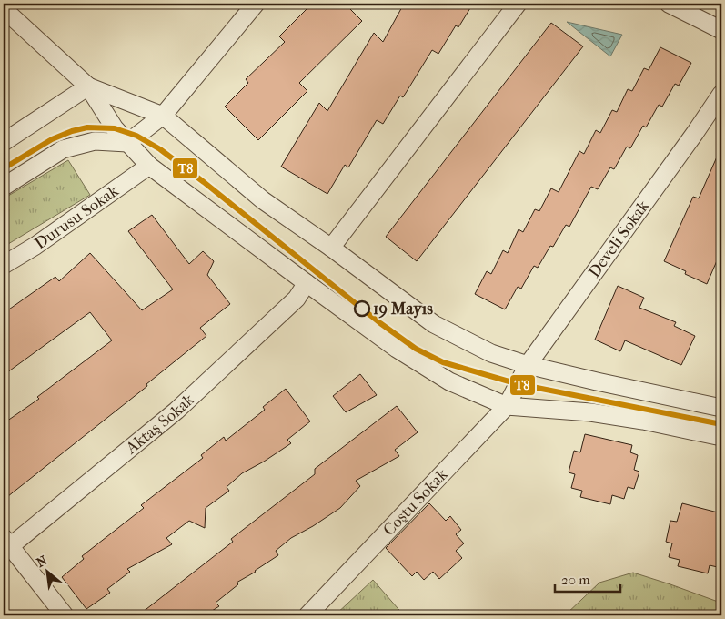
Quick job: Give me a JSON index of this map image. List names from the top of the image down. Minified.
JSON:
{"streets":{"street":["Durusu Sokak","Develi Sokak","Aktaş Sokak","Coştu Sokak"]},"crossings":[["Develi Sokak","Coştu Sokak"]],"places":["19 Mayıs"],"lines":["transit line T8"],"scale_bar":"20 m","north":"top left"}
